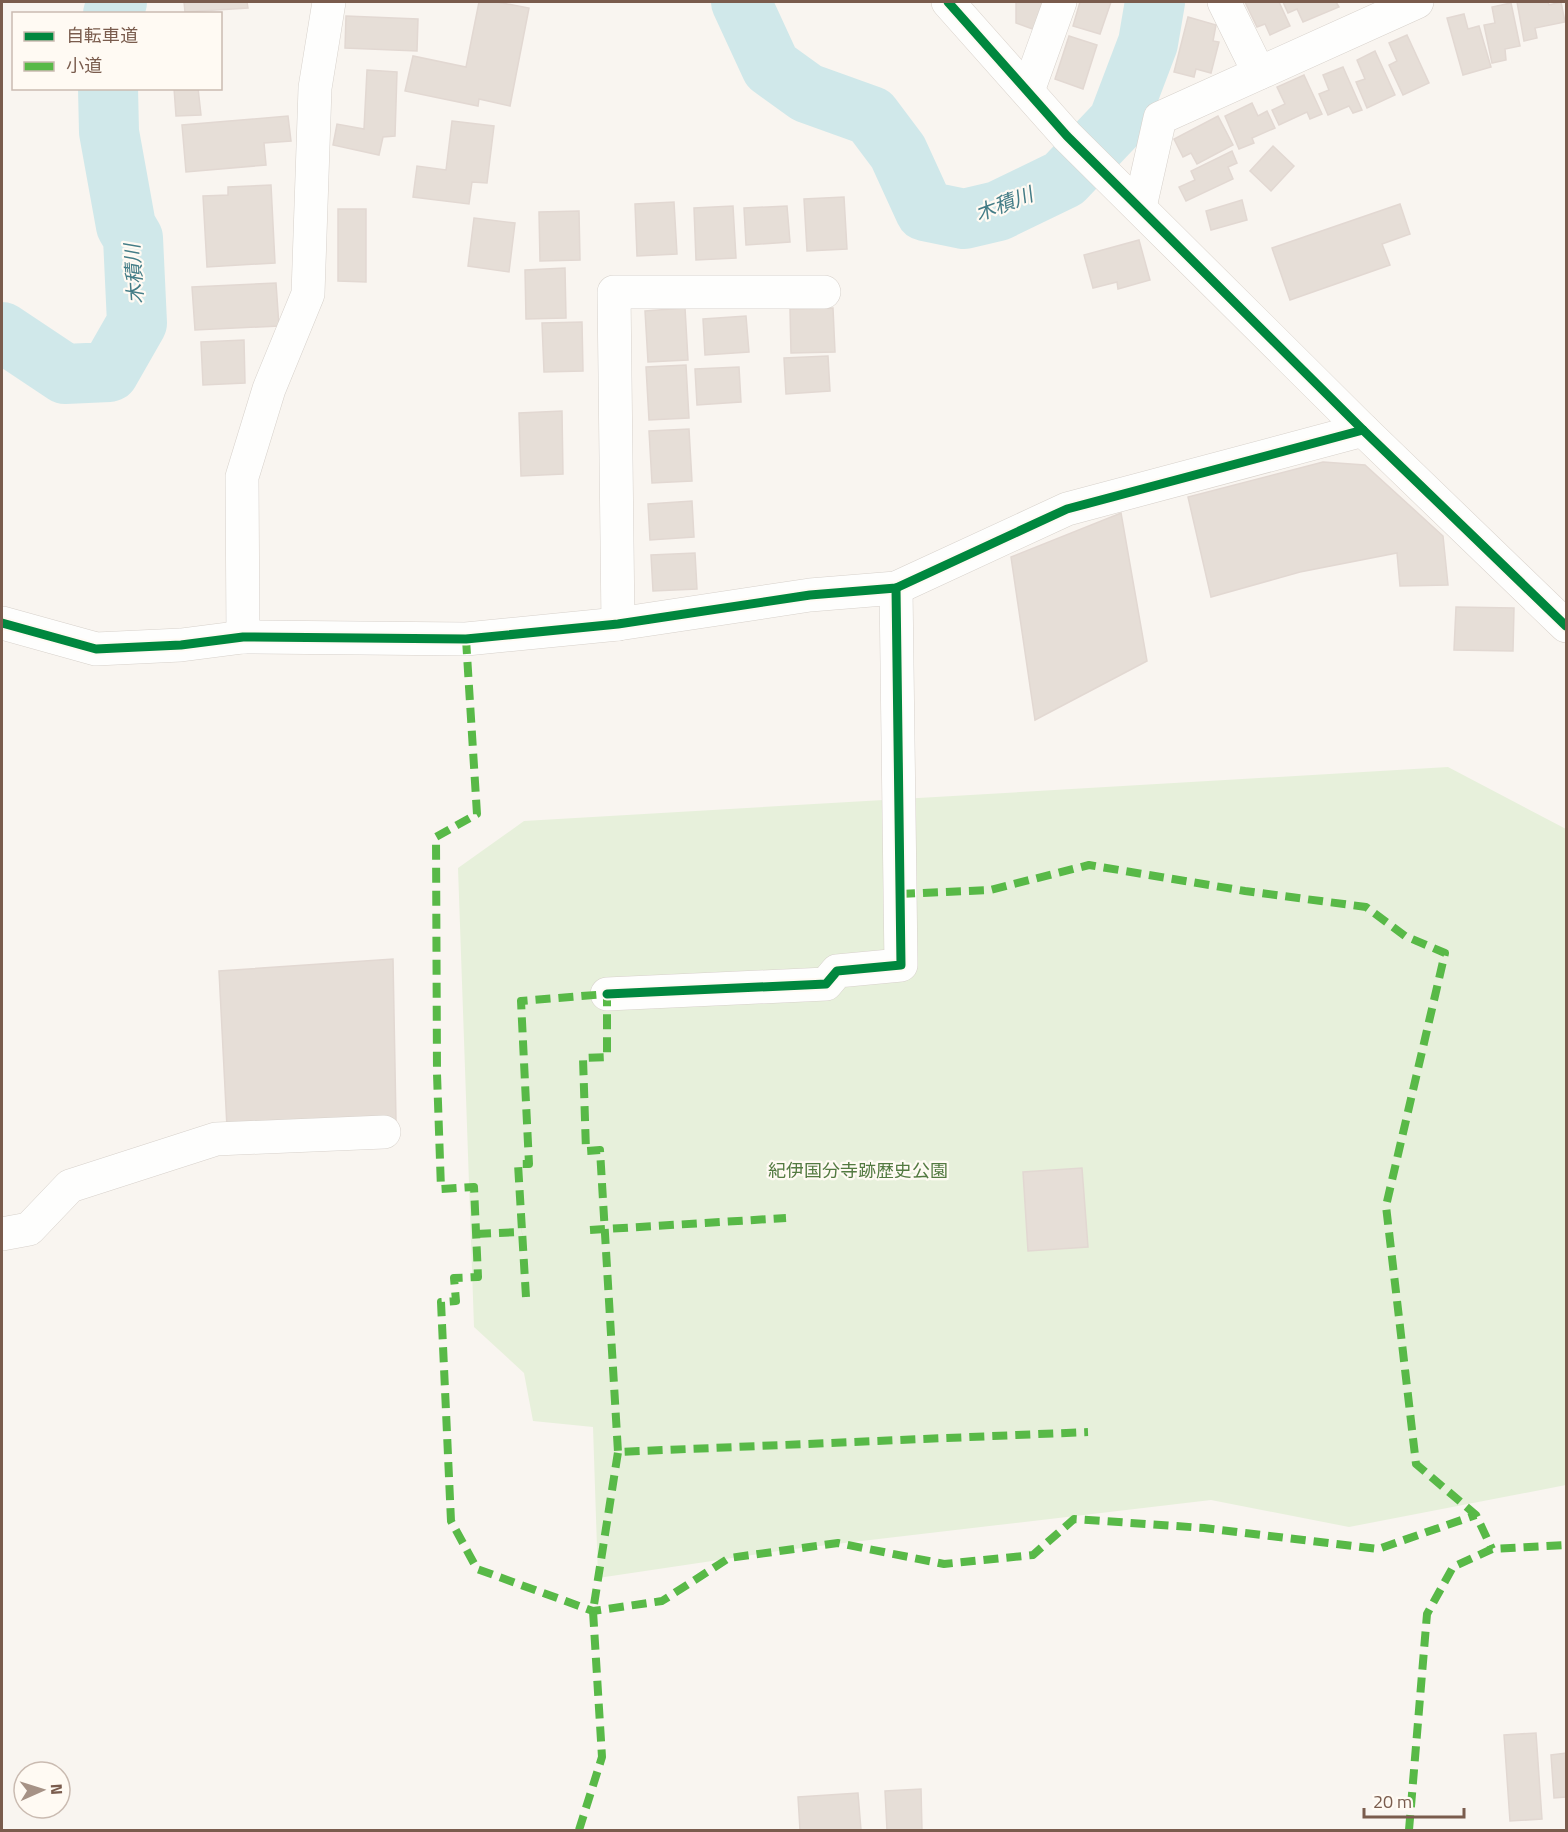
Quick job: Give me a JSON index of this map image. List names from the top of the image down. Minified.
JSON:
{"water":["木積川"],"parks":["紀伊国分寺跡歴史公園"],"legend":["自転車道","小道"],"scale_bar":"20 m","north":"right"}
